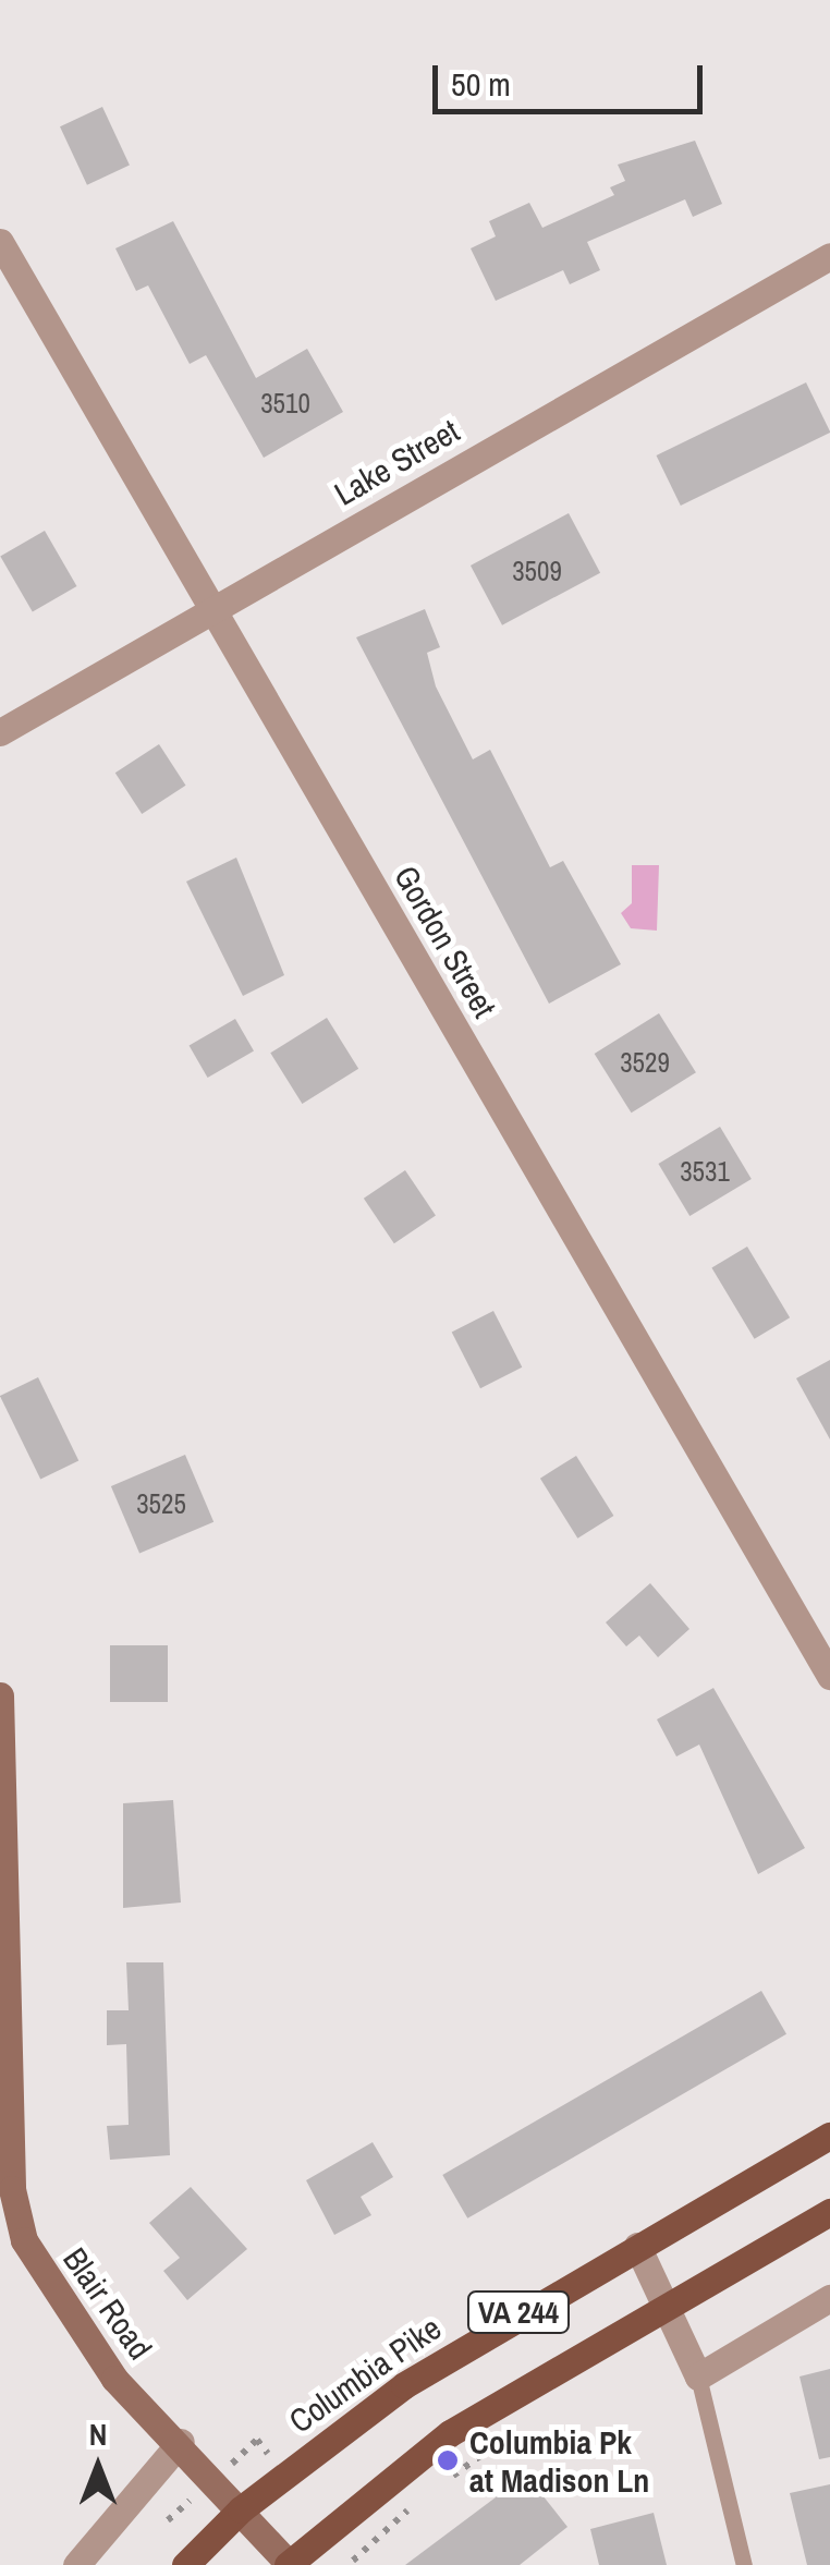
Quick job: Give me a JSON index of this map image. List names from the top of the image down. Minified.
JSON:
{"streets":{"main road":["VA 244","Columbia Pike"],"street":["Lake Street","Gordon Street","Blair Road"]},"crossings":[["Lake Street","Gordon Street"],["Blair Road","VA 244"],["Blair Road","Columbia Pike"]],"places":["Columbia Pk at Madison Ln"],"house_numbers":["3510","3509","3529","3531","3525"],"scale_bar":"50 m","north":"top"}
